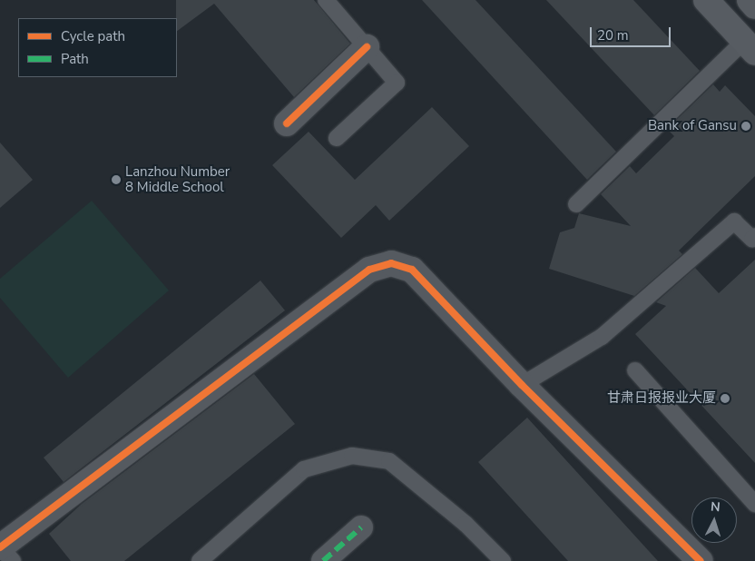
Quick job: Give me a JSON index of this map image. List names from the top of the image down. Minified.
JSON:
{"places":["Bank of Gansu","Lanzhou Number 8 Middle School","甘肃日报报业大厦"],"legend":["Cycle path","Path"],"scale_bar":"20 m","north":"top"}
